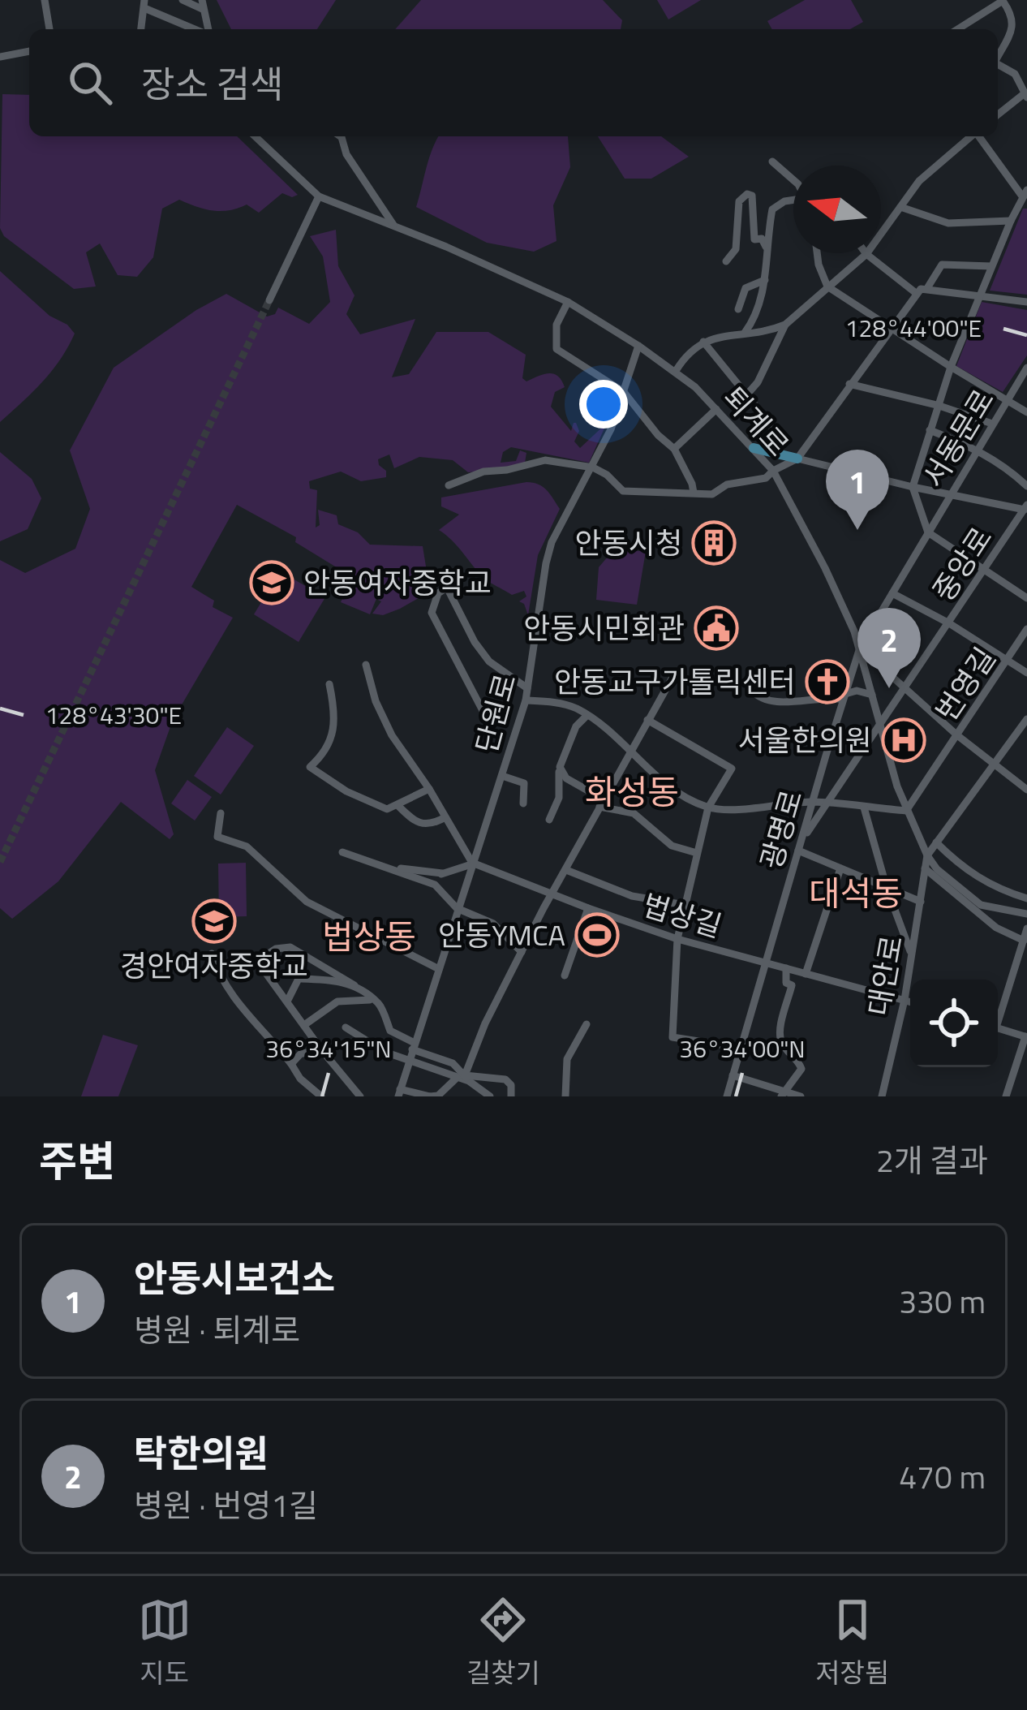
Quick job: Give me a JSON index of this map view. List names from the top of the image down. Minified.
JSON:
{"streets":{"street":["퇴계로","서동문로","중앙로","번영길","단원로","광명로","법상길","대안로"]},"crossings":[["퇴계로","중앙로"],["퇴계로","번영길"],["퇴계로","단원로"],["퇴계로","광명로"],["퇴계로","대안로"],["서동문로","광명로"],["중앙로","광명로"],["단원로","법상길"],["광명로","법상길"],["법상길","대안로"]],"districts":["화성동","대석동","법상동"],"places":{"building":["안동시청"],"school or university":["안동여자중학교","경안여자중학교"],"public building":["안동시민회관"],"church":["안동교구가톨릭센터"],"hospital":["서울한의원"],"sports":["안동YMCA"]},"north":"left","page":{"search":"장소 검색","pins":["1","2"],"heading":["주변","2개 결과"],"list":[{"mark":"1","name":"안동시보건소","note":"병원 · 퇴계로","value":"330 m"},{"mark":"2","name":"탁한의원","note":"병원 · 번영1길","value":"470 m"}],"nav":["지도","길찾기","저장됨"]},"coordinates":["128°44'00\"E","128°43'30\"E","36°34'15\"N","36°34'00\"N"]}
